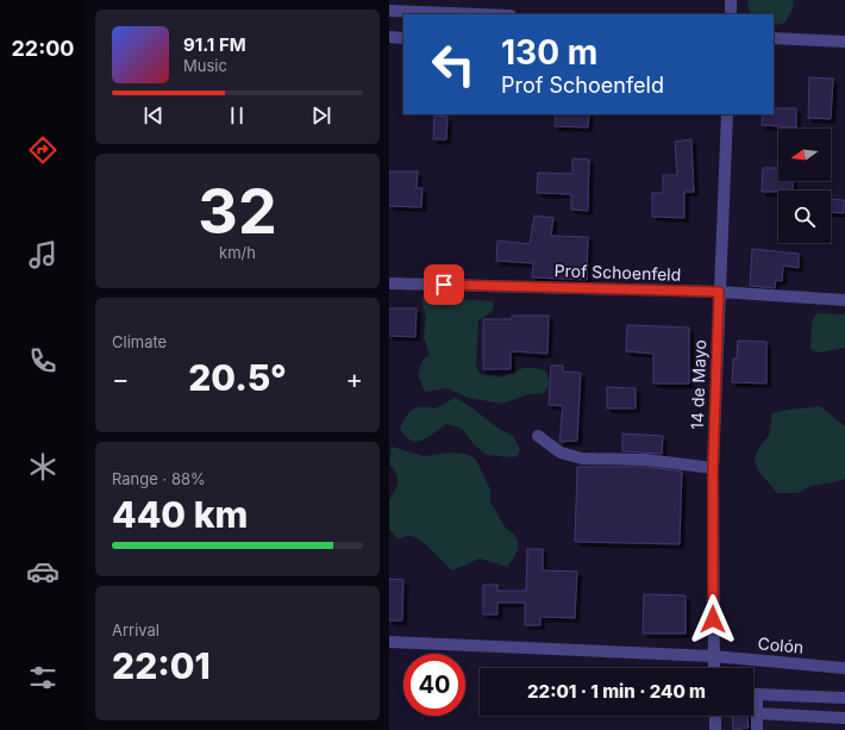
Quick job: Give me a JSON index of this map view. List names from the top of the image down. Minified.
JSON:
{"streets":{"street":["Prof Schoenfeld","14 de Mayo","Colón"]},"crossings":[["Prof Schoenfeld","14 de Mayo"],["14 de Mayo","Colón"]],"north":"left","page":{"tabs":"22:00","turn":["130 m","Prof Schoenfeld"],"song":["91.1 FM","Music"],"tile":[["32","km/h"],"Climate",["Range · 88%","440 km"],["Arrival","22:01"]],"heat":["−","20.5°","+"],"limit":"40","trip":"22:01 · 1 min · 240 m"}}
